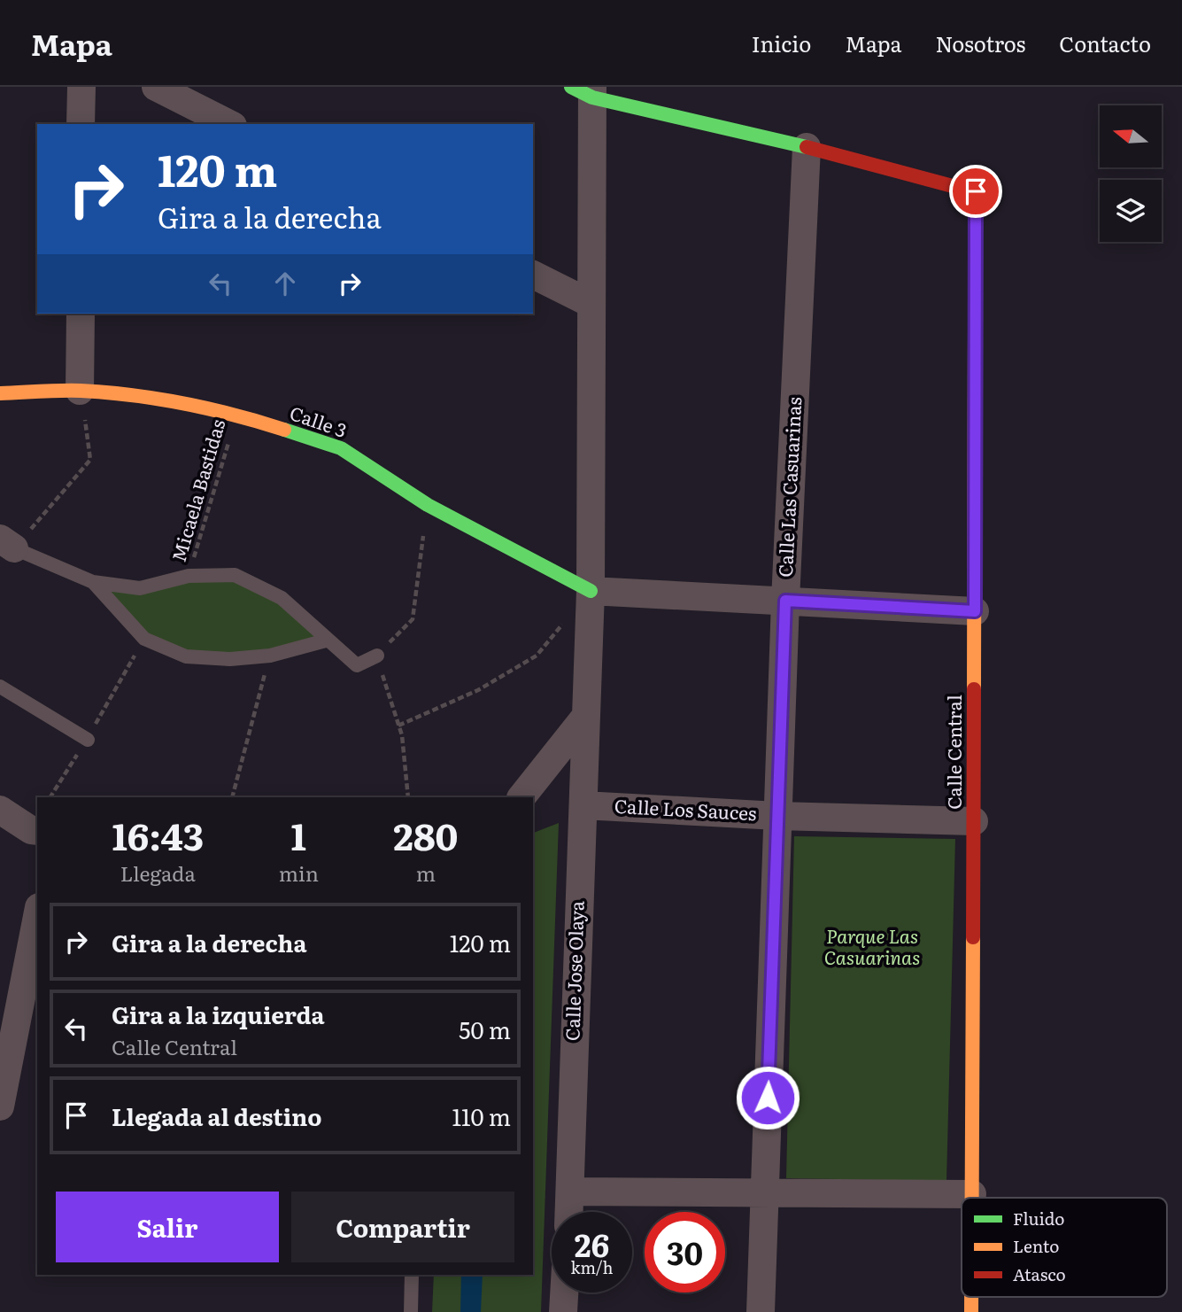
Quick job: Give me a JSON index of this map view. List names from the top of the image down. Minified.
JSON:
{"streets":{"street":["Calle 3","Calle Las Casuarinas","Calle Central","Calle Los Sauces","Calle Jose Olaya"],"path":["Micaela Bastidas"]},"crossings":[["Calle 3","Micaela Bastidas"],["Calle 3","Calle Jose Olaya"],["Calle Las Casuarinas","Calle Central"],["Calle Las Casuarinas","Calle Los Sauces"],["Calle Central","Calle Los Sauces"],["Calle Los Sauces","Calle Jose Olaya"]],"parks":["Parque Las Casuarinas"],"legend":["Fluido","Lento","Atasco"],"north":"left","page":{"header":"Mapa","nav":["Inicio","Mapa","Nosotros","Contacto"],"turn":["120 m","Gira a la derecha"],"eta":["16:43","Llegada","1","min","280","m"],"list":[{"name":"Gira a la derecha","value":"120 m"},{"name":"Gira a la izquierda","note":"Calle Central","value":"50 m"},{"name":"Llegada al destino","value":"110 m"}],"buttons":["Salir","Compartir"],"speed":"26 km/h","limit":"30"}}
